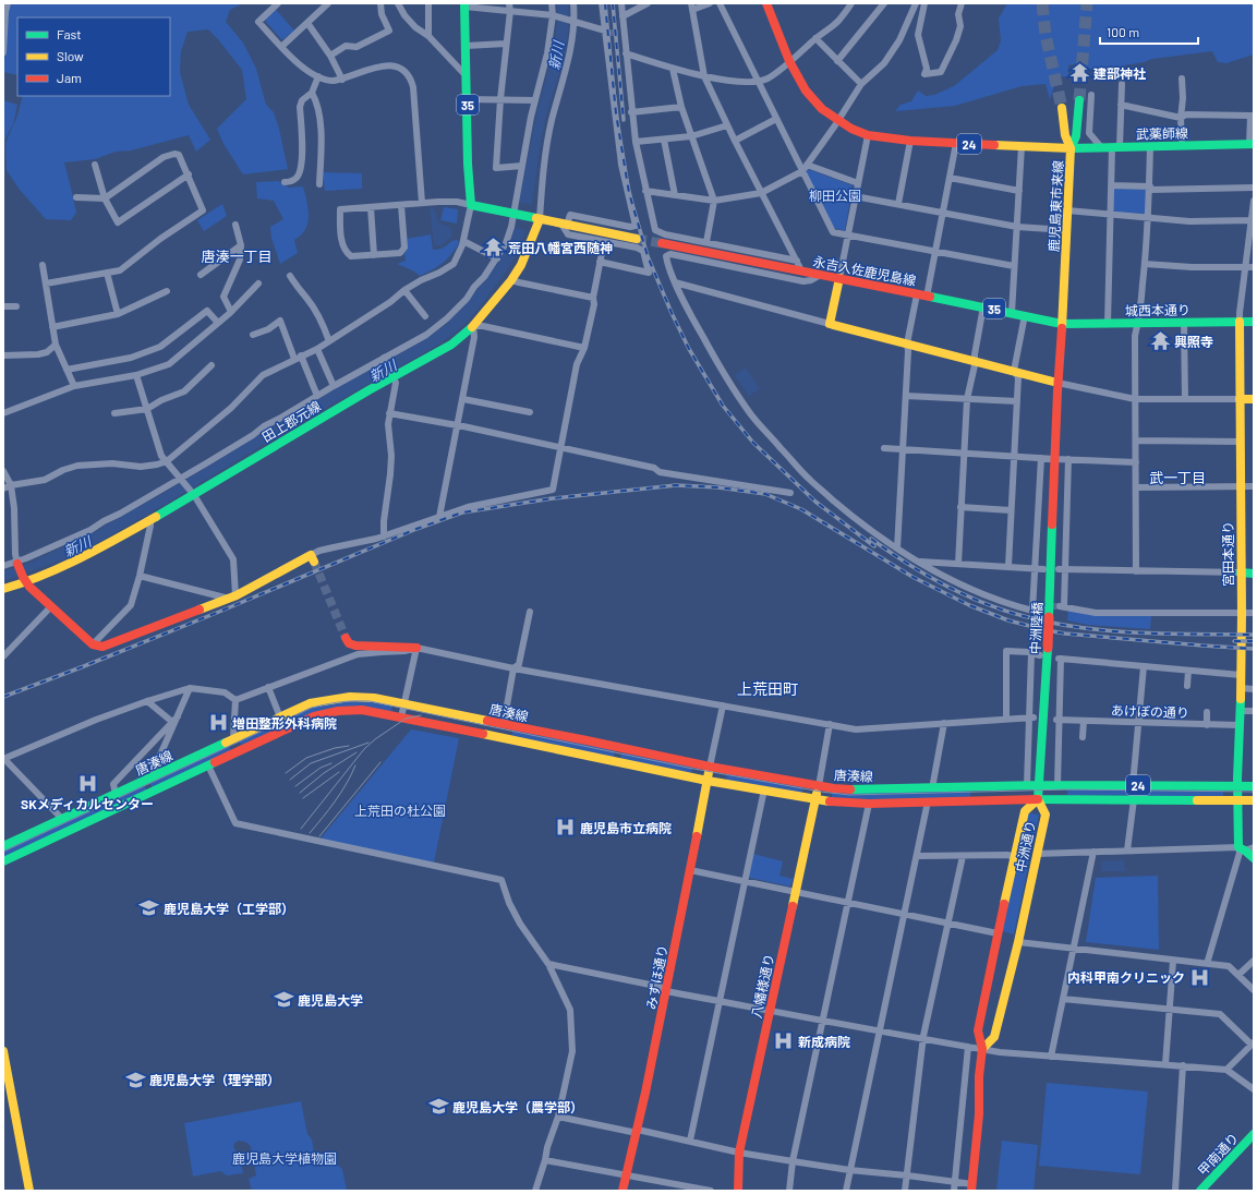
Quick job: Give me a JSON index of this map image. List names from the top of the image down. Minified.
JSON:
{"streets":{"main road":["35","武薬師線","24","鹿児島東市来線","永吉入佐鹿児島線","城西本通り","田上郡元線","宮田本通り","中洲陸橋","唐湊線","中洲通り","みずほ通り","八幡様通り","甲南通り"],"street":["あけぼの通り"]},"crossings":[["武薬師線","鹿児島東市来線"],["24","宮田本通り"],["24","中洲陸橋"],["24","唐湊線"],["24","中洲通り"],["鹿児島東市来線","永吉入佐鹿児島線"],["鹿児島東市来線","城西本通り"],["鹿児島東市来線","中洲陸橋"],["永吉入佐鹿児島線","城西本通り"],["城西本通り","宮田本通り"],["宮田本通り","あけぼの通り"],["中洲陸橋","唐湊線"],["中洲陸橋","中洲通り"],["唐湊線","中洲通り"],["唐湊線","みずほ通り"],["唐湊線","八幡様通り"]],"districts":["唐湊一丁目","武一丁目","上荒田町"],"water":["新川"],"parks":["柳田公園","上荒田の杜公園","鹿児島大学植物園"],"places":{"temple":["建部神社","荒田八幡宮西随神","興照寺"],"hospital":["増田整形外科病院","SKメディカルセンター","鹿児島市立病院","内科甲南クリニック","新成病院"],"school or university":["鹿児島大学（工学部）","鹿児島大学","鹿児島大学（理学部）","鹿児島大学（農学部）"]},"legend":["Fast","Slow","Jam"],"scale_bar":"100 m"}
